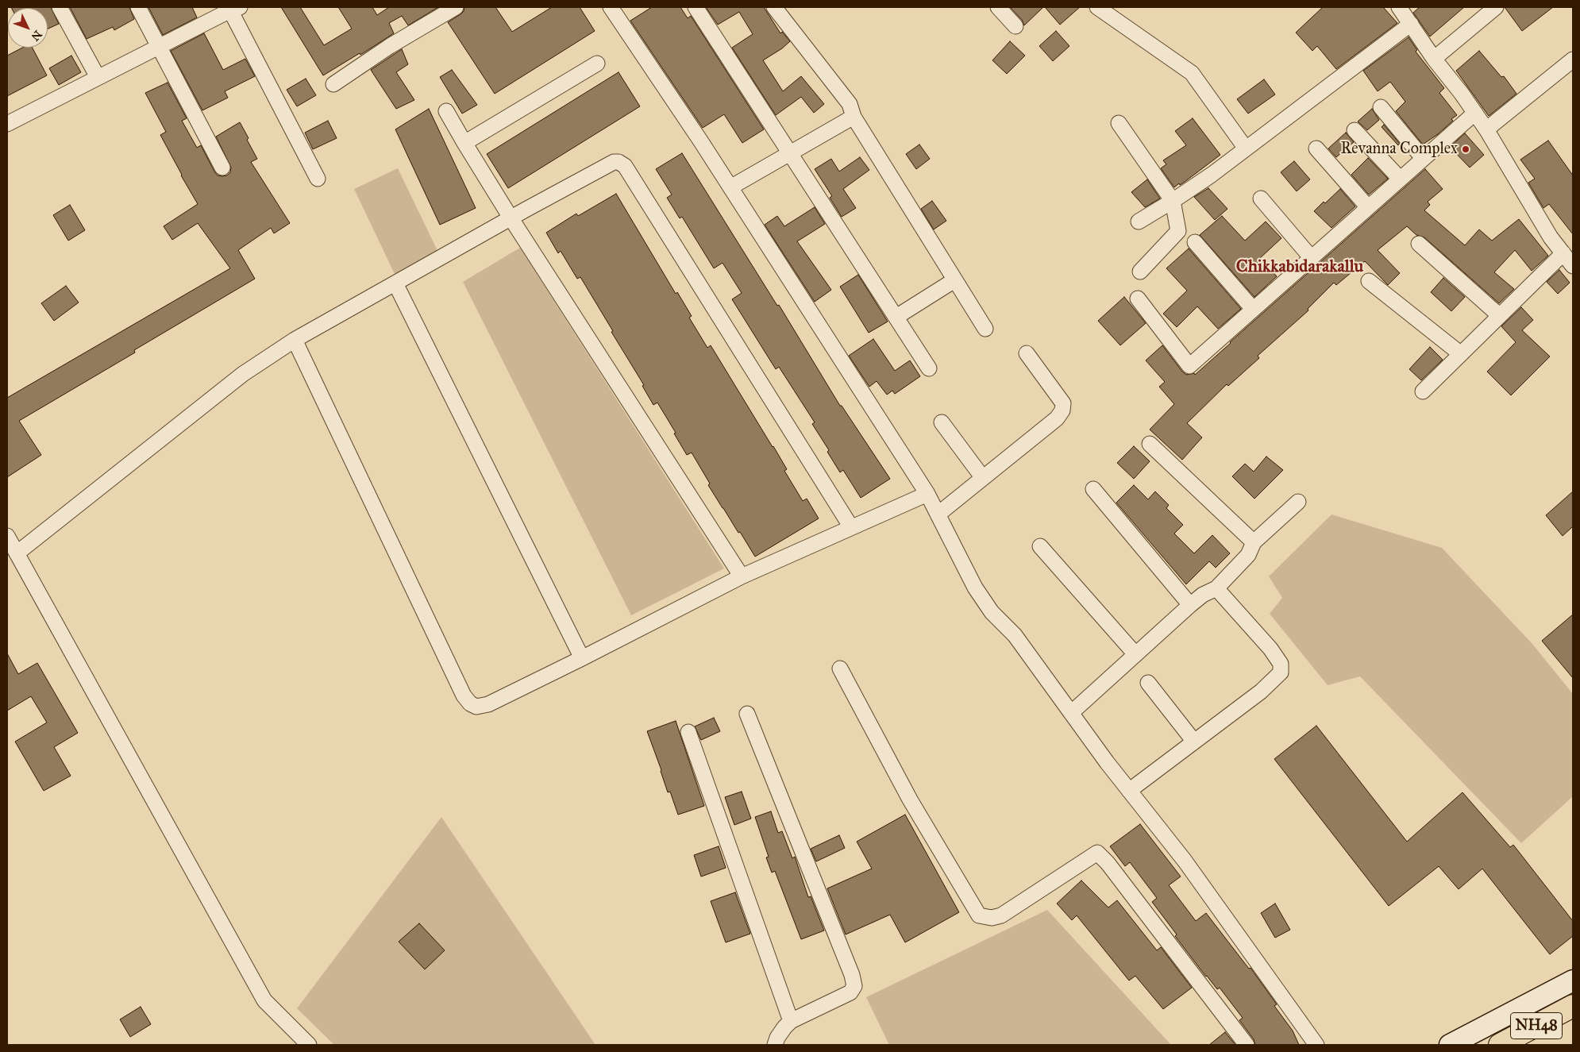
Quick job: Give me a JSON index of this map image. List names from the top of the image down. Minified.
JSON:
{"streets":{"highway":["NH48"]},"districts":["Chikkabidarakallu"],"places":["Revanna Complex"],"north":"bottom right"}
